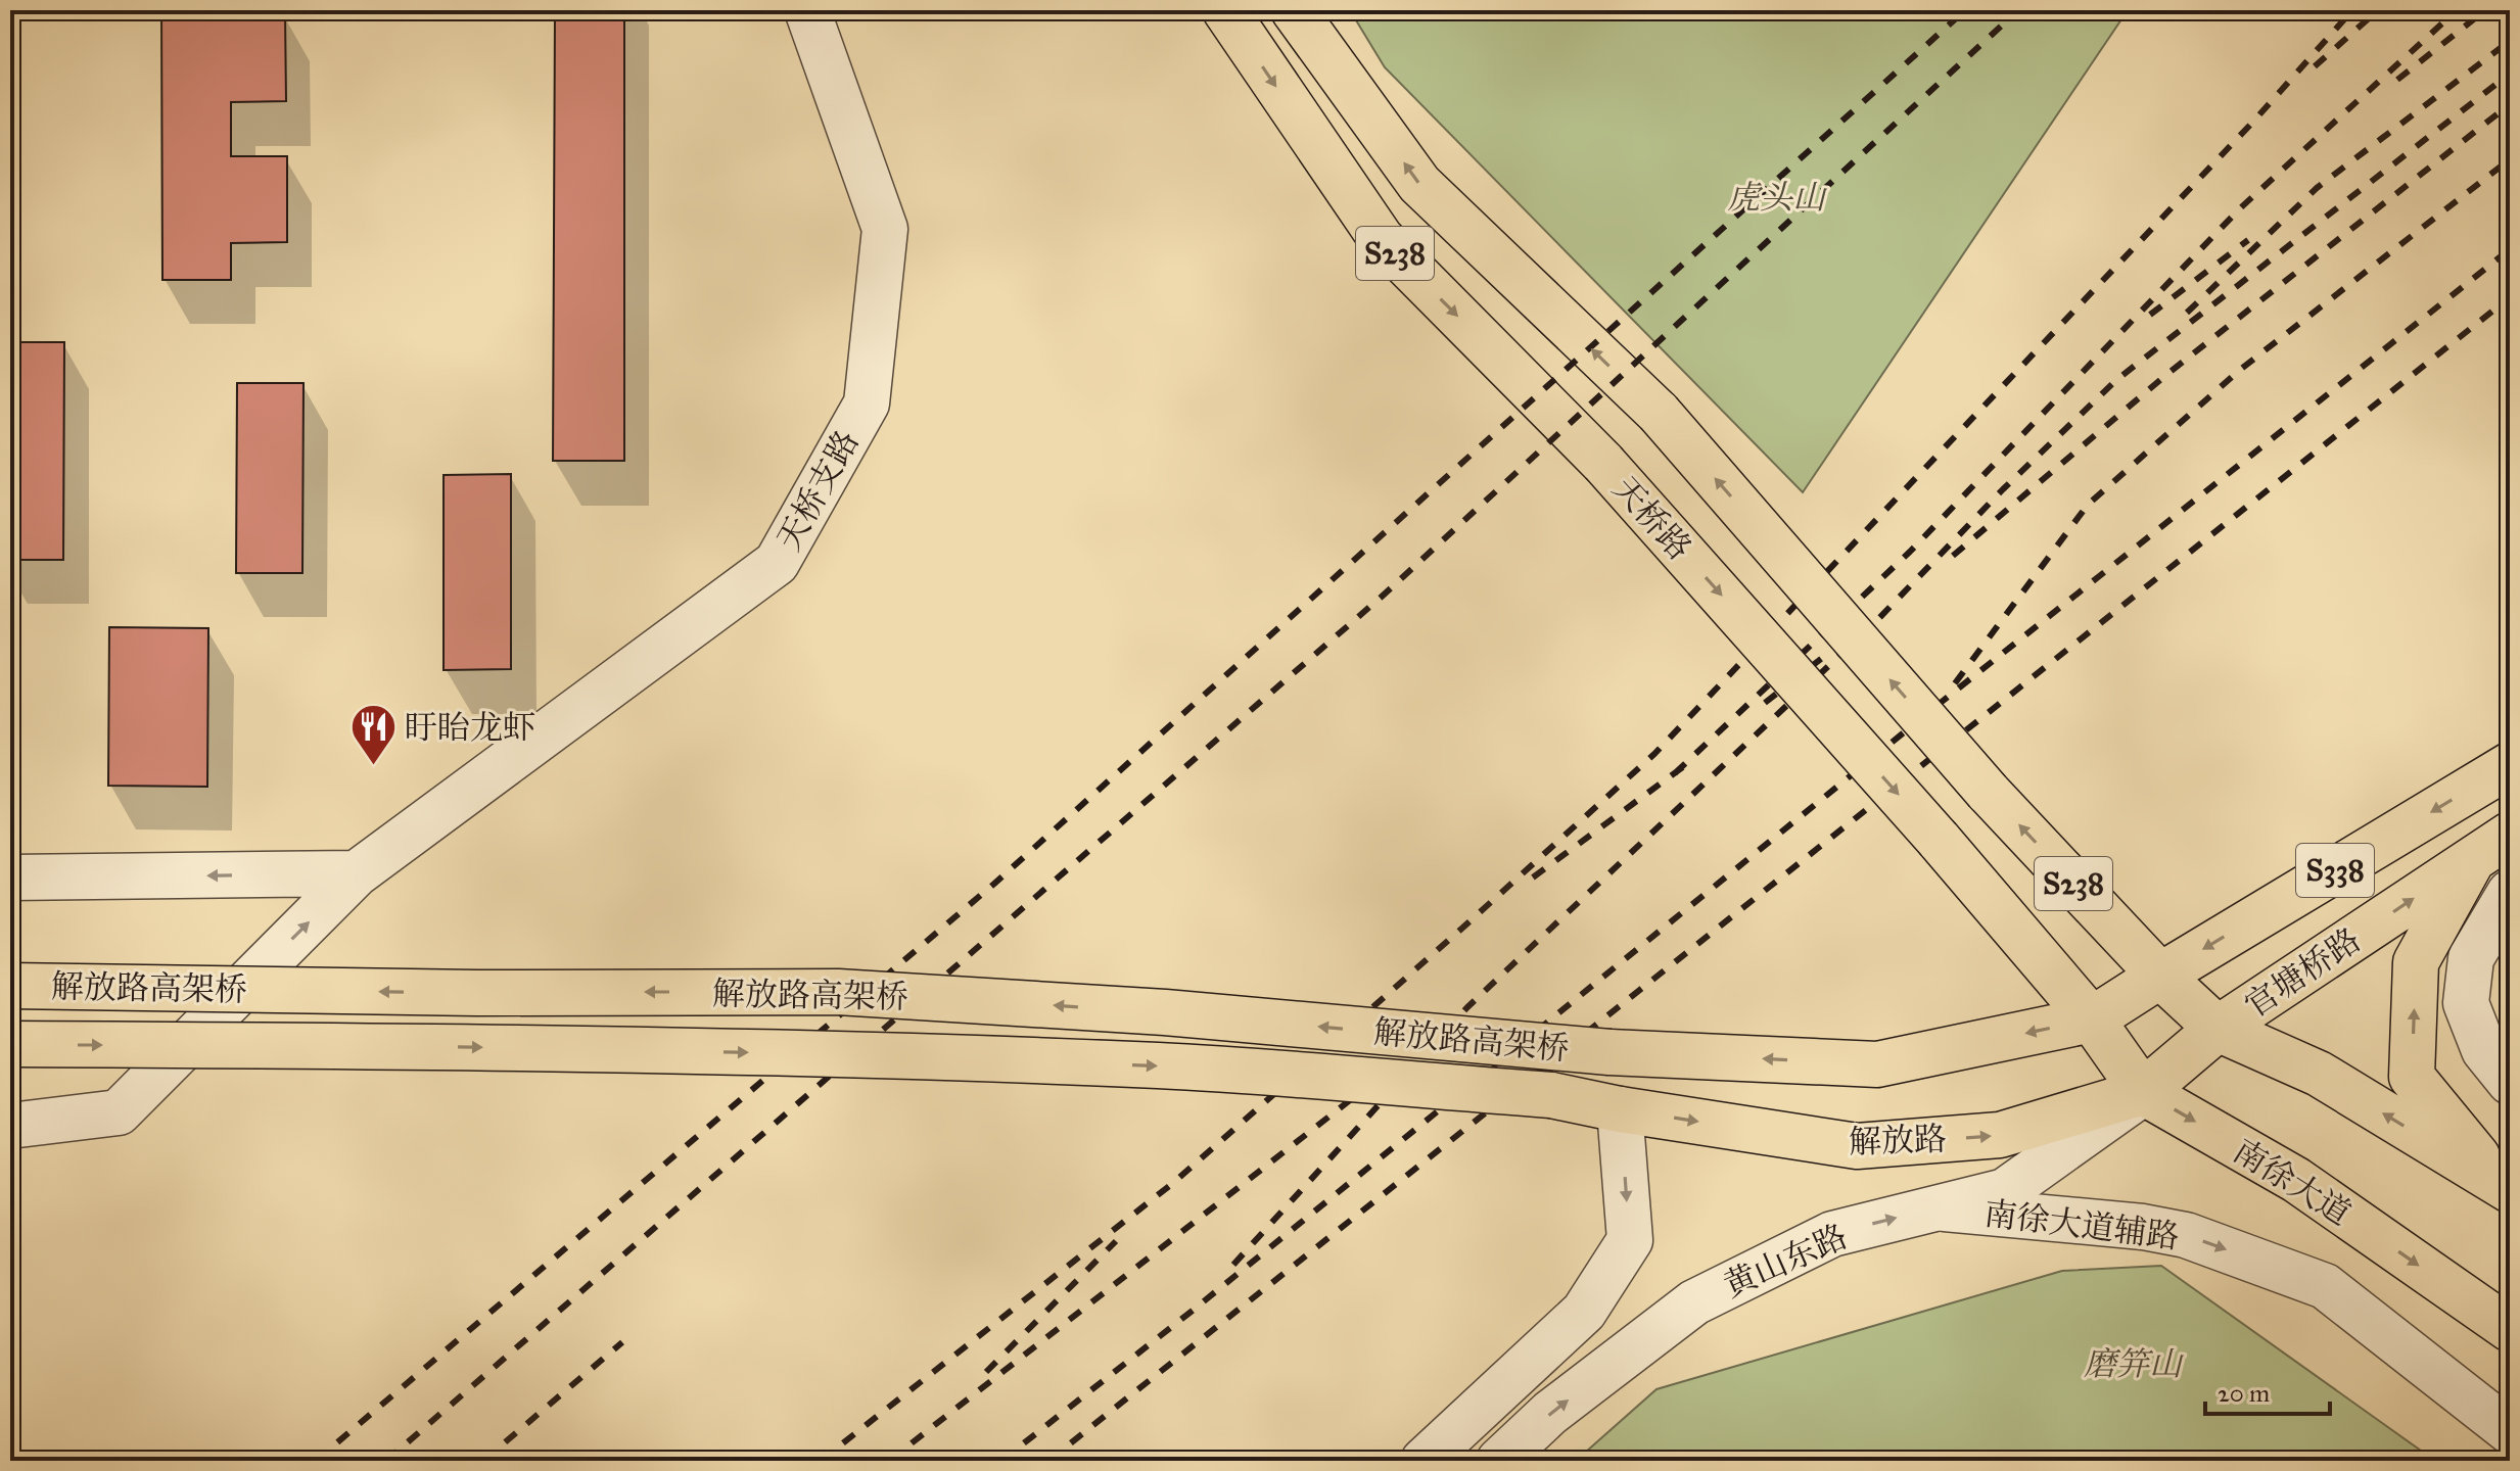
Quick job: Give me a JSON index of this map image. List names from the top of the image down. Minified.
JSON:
{"streets":{"main road":["S238","天桥路","S338","官塘桥路","解放路高架桥","解放路","南徐大道"],"street":["天桥支路","南徐大道辅路","黄山东路"]},"crossings":[["S238","官塘桥路"],["天桥路","解放路高架桥"],["天桥路","南徐大道"],["官塘桥路","解放路"],["解放路高架桥","解放路"],["解放路高架桥","南徐大道"],["解放路","南徐大道"],["解放路","黄山东路"],["南徐大道","黄山东路"],["南徐大道辅路","黄山东路"]],"one_way":["解放路","南徐大道辅路","黄山东路"],"parks":["虎头山","磨笄山"],"places":{"restaurant":["盱眙龙虾"]},"scale_bar":"20 m"}
